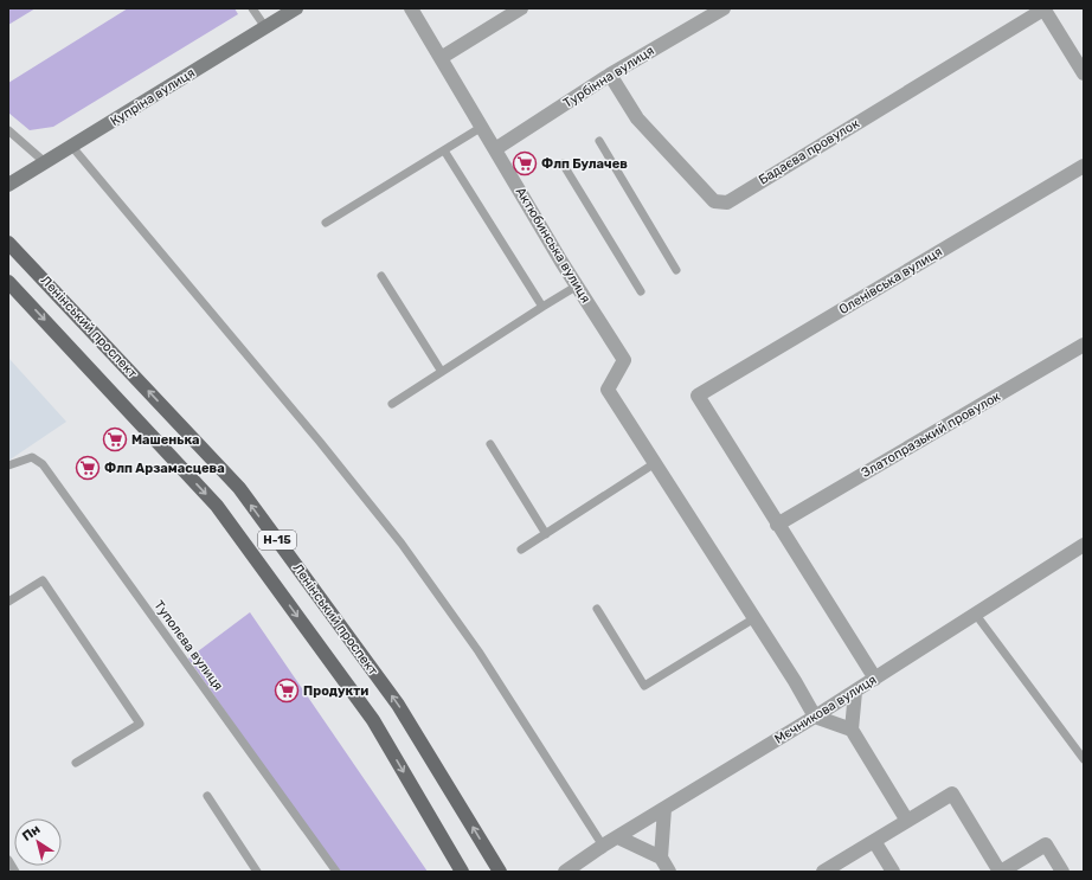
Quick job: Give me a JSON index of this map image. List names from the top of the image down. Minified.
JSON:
{"streets":{"main road":["Купріна вулиця","Ленінський проспект","Н-15"],"street":["Турбінна вулиця","Бадаєва провулок","Актюбинська вулиця","Оленівська вулиця","Златопразький провулок","Мєчникова вулиця"],"lane":["Туполєва вулиця"]},"crossings":[["Турбінна вулиця","Бадаєва провулок"],["Турбінна вулиця","Актюбинська вулиця"],["Оленівська вулиця","Златопразький провулок"]],"places":{"supermarket":["Флп Булачев","Машенька","Флп Арзамасцева","Продукти"]},"north":"top left"}
